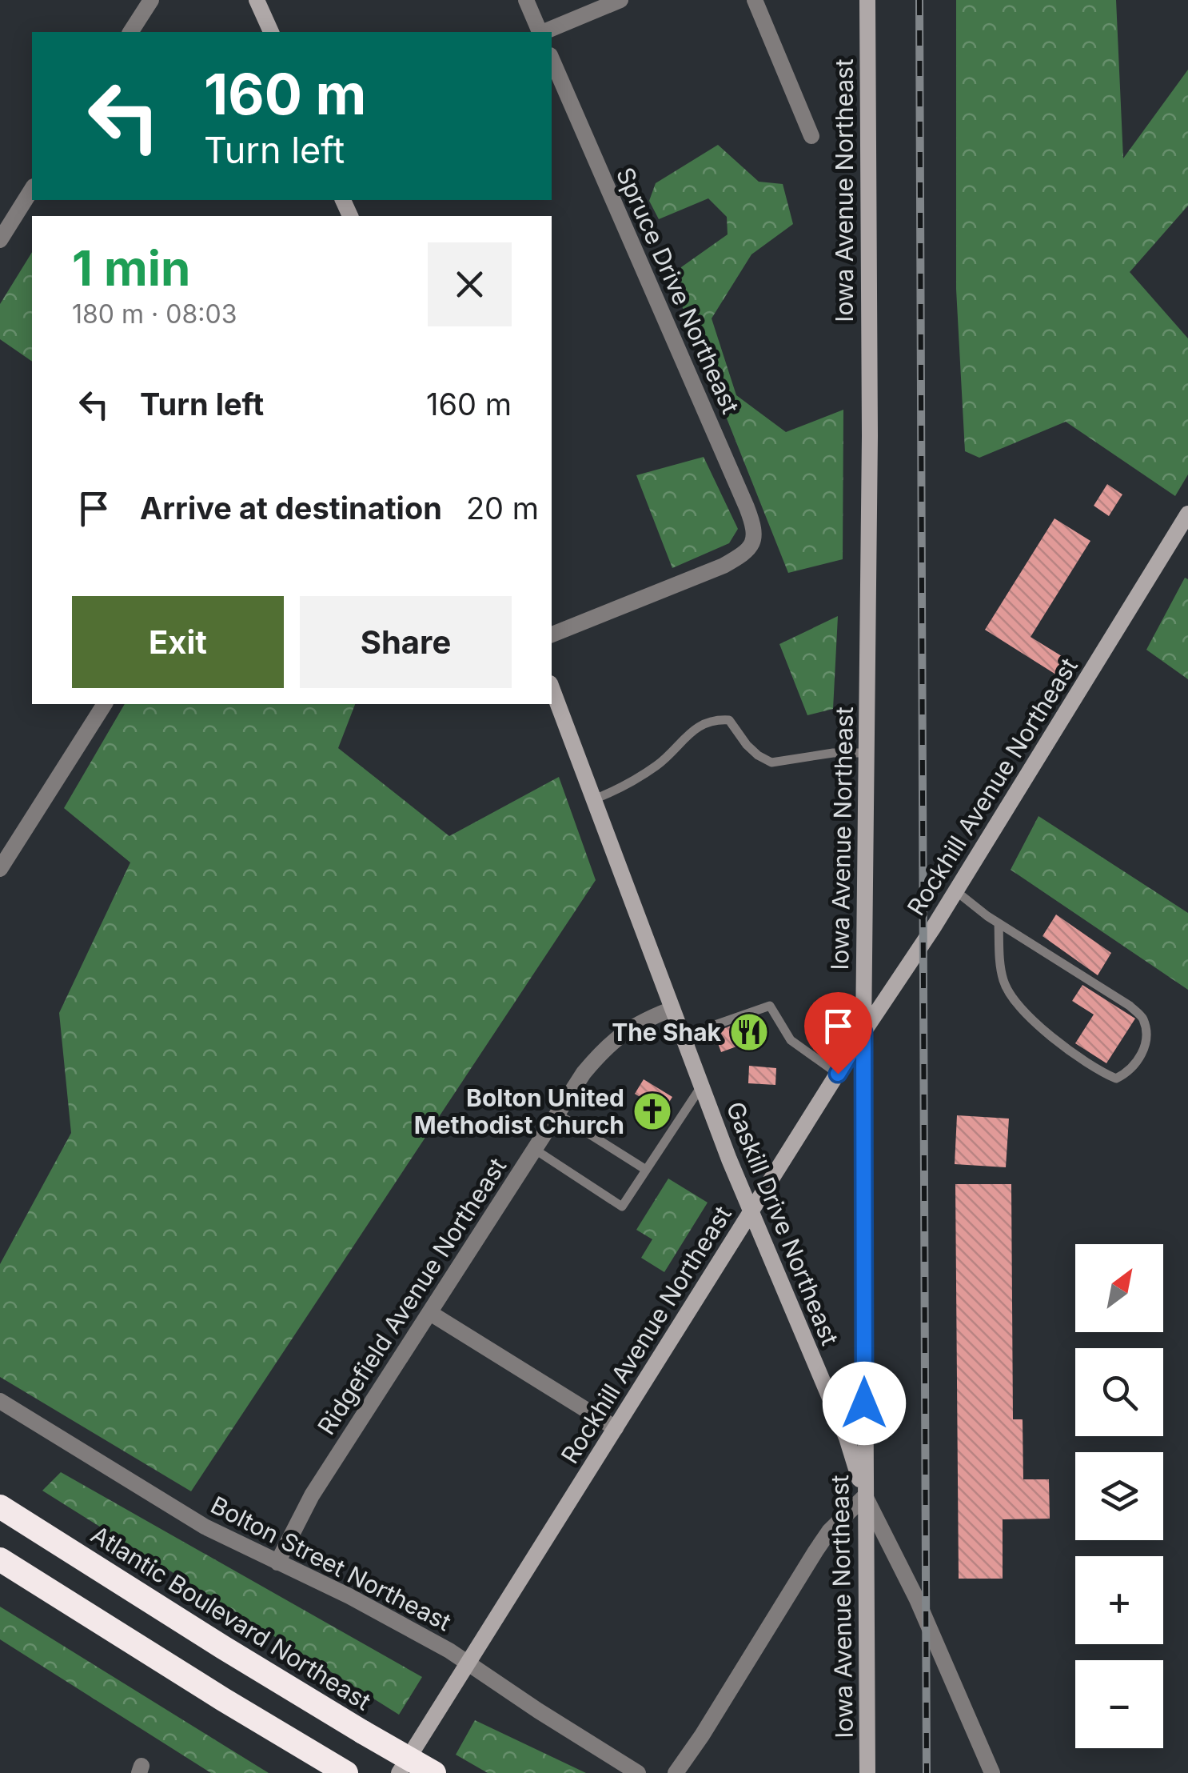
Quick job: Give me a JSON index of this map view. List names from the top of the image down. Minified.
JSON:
{"streets":{"highway":["Atlantic Boulevard Northeast"],"main road":["Iowa Avenue Northeast","Rockhill Avenue Northeast","Gaskill Drive Northeast"],"street":["Spruce Drive Northeast","Ridgefield Avenue Northeast","Bolton Street Northeast"]},"crossings":[["Iowa Avenue Northeast","Rockhill Avenue Northeast"],["Iowa Avenue Northeast","Gaskill Drive Northeast"],["Rockhill Avenue Northeast","Gaskill Drive Northeast"],["Rockhill Avenue Northeast","Bolton Street Northeast"],["Gaskill Drive Northeast","Ridgefield Avenue Northeast"],["Ridgefield Avenue Northeast","Bolton Street Northeast"]],"places":{"restaurant":["The Shak"],"church":["Bolton United Methodist Church"]},"north":"top right","page":{"turn":["160 m","Turn left"],"heading":["1 min","180 m · 08:03"],"list":[{"name":"Turn left","value":"160 m"},{"name":"Arrive at destination","value":"20 m"}],"buttons":["Exit","Share"],"map_buttons":["+","−"]}}
